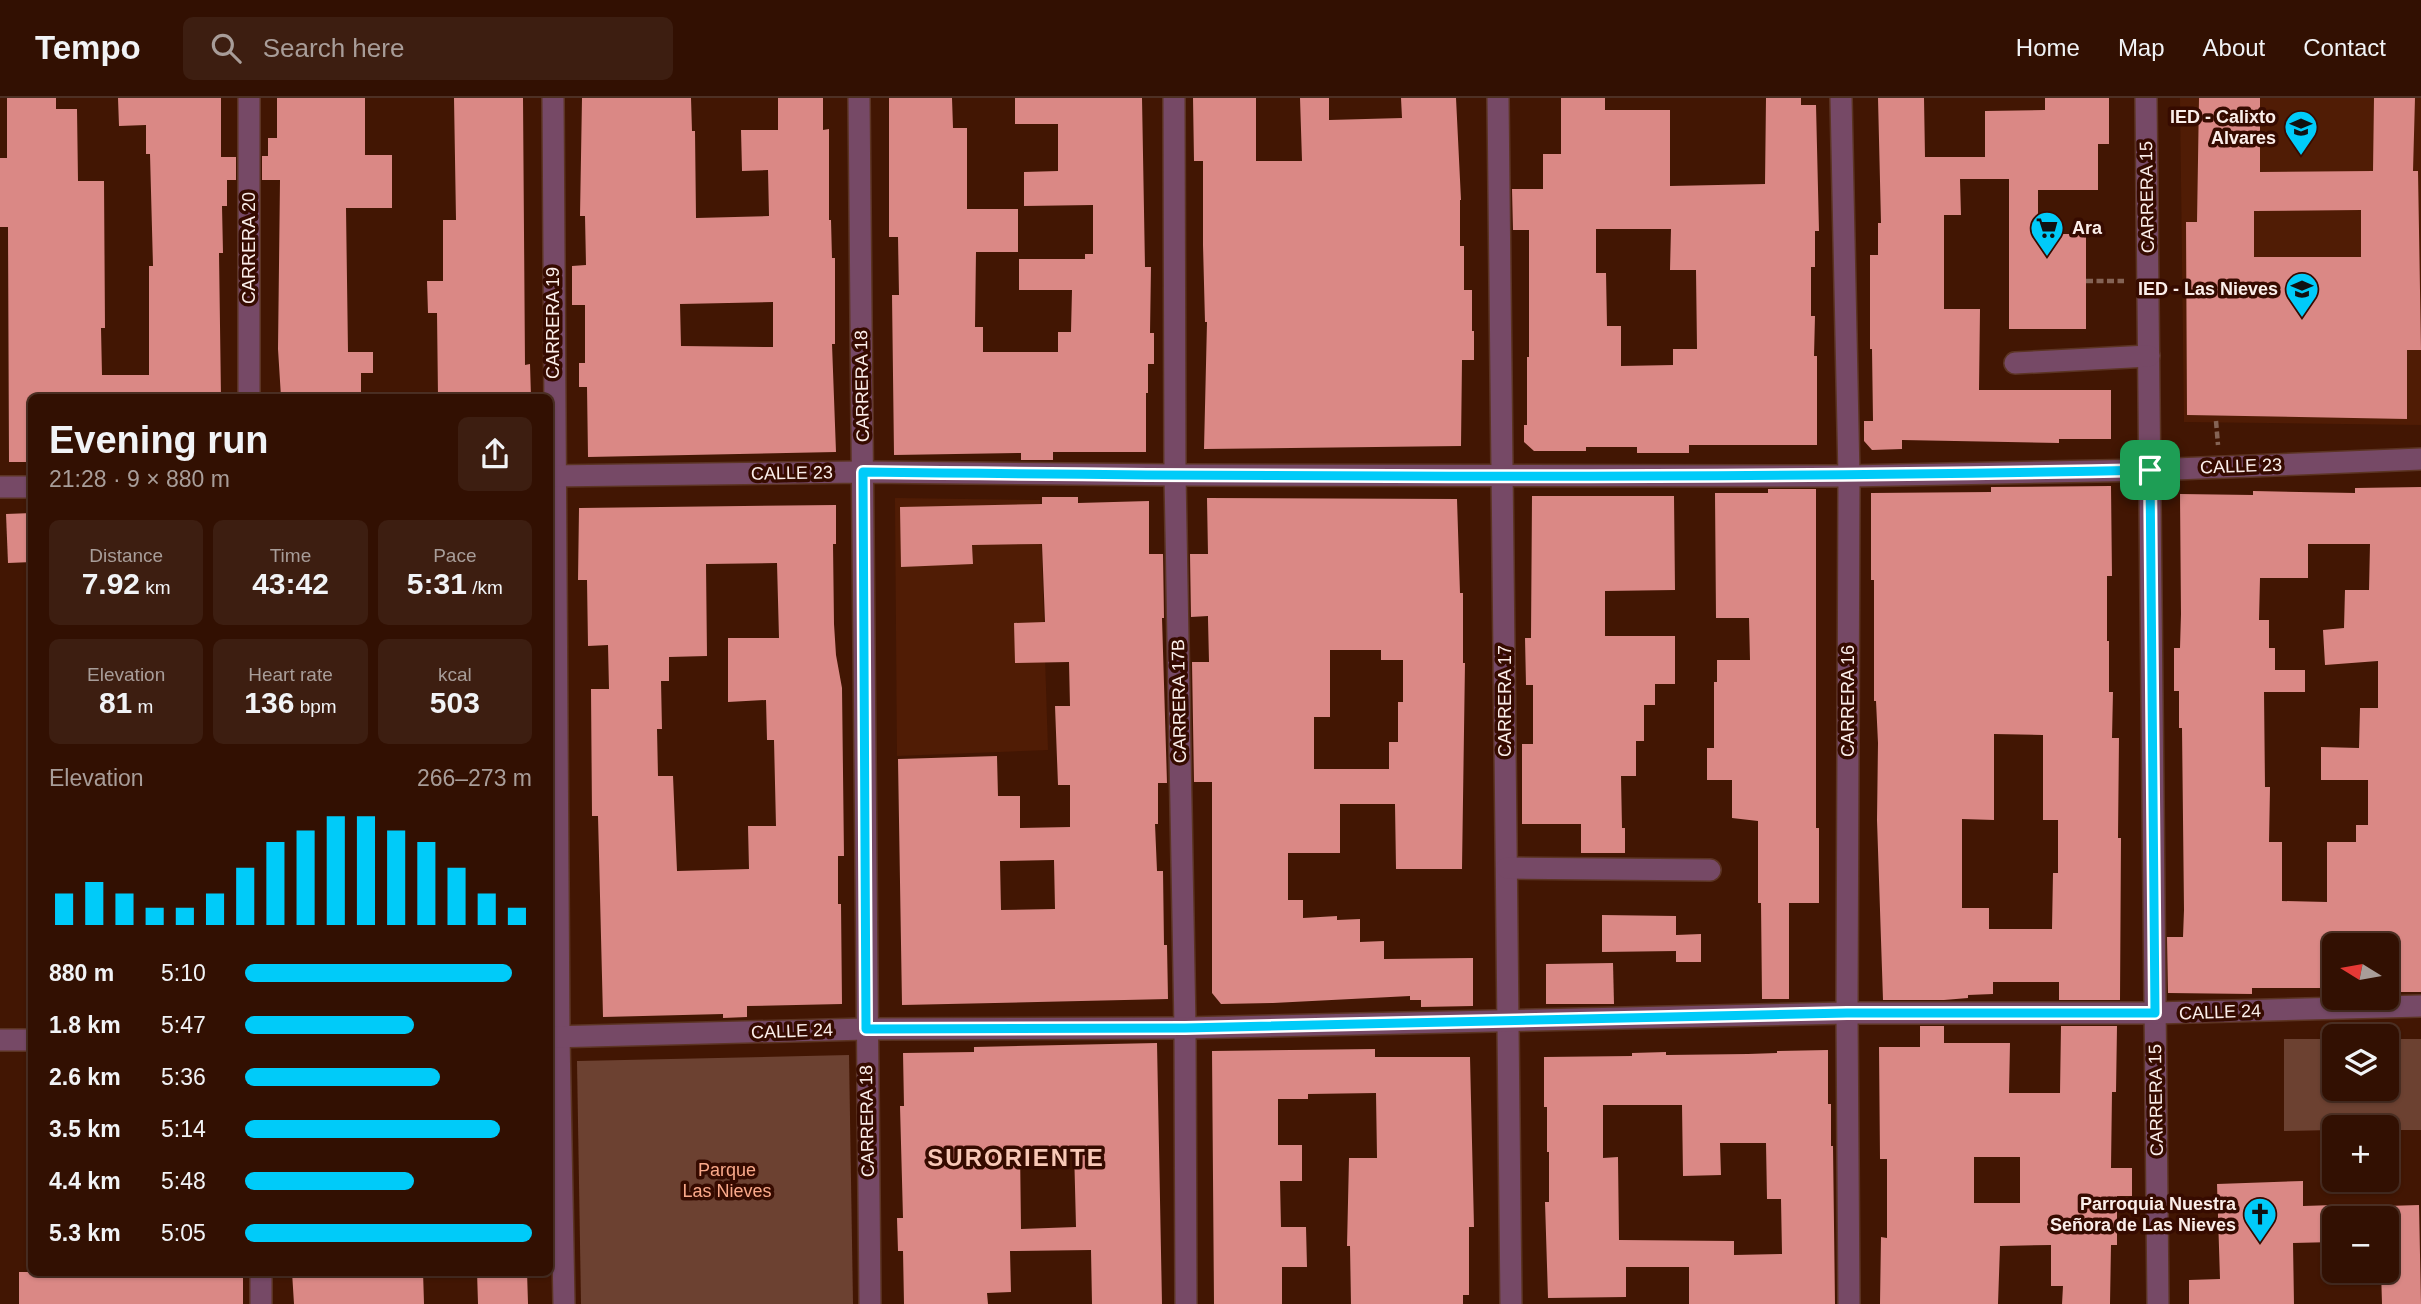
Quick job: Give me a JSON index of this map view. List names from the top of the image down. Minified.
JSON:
{"streets":{"street":["CARRERA 15","CARRERA 20","CARRERA 19","CARRERA 18","CALLE 23","CARRERA 17B","CARRERA 17","CARRERA 16","CALLE 24"]},"crossings":[["CARRERA 15","CALLE 23"],["CARRERA 15","CALLE 24"],["CARRERA 19","CALLE 24"],["CARRERA 18","CALLE 23"],["CARRERA 18","CALLE 24"],["CALLE 23","CARRERA 17B"],["CALLE 23","CARRERA 17"],["CALLE 23","CARRERA 16"],["CARRERA 17B","CALLE 24"],["CARRERA 17","CALLE 24"],["CARRERA 16","CALLE 24"]],"districts":["SURORIENTE"],"parks":["Parque Las Nieves"],"places":{"school or university":["IED - Calixto Alvares","IED - Las Nieves"],"supermarket":["Ara"],"church":["Parroquia Nuestra Señora de Las Nieves"]},"north":"left","page":{"header":"Tempo","search":"Search here","nav":["Home","Map","About","Contact"],"heading":["Evening run","21:28 · 9 × 880 m"],"stats":[["Distance","7.92 km"],["Time","43:42"],["Pace","5:31 /km"],["Elevation","81 m"],["Heart rate","136 bpm"],["kcal","503"]],"chart":["Elevation","266–273 m"],"map_buttons":["+","−"],"list":[{"name":"880 m","note":"5:10"},{"name":"1.8 km","note":"5:47"},{"name":"2.6 km","note":"5:36"},{"name":"3.5 km","note":"5:14"},{"name":"4.4 km","note":"5:48"},{"name":"5.3 km","note":"5:05"}]}}
